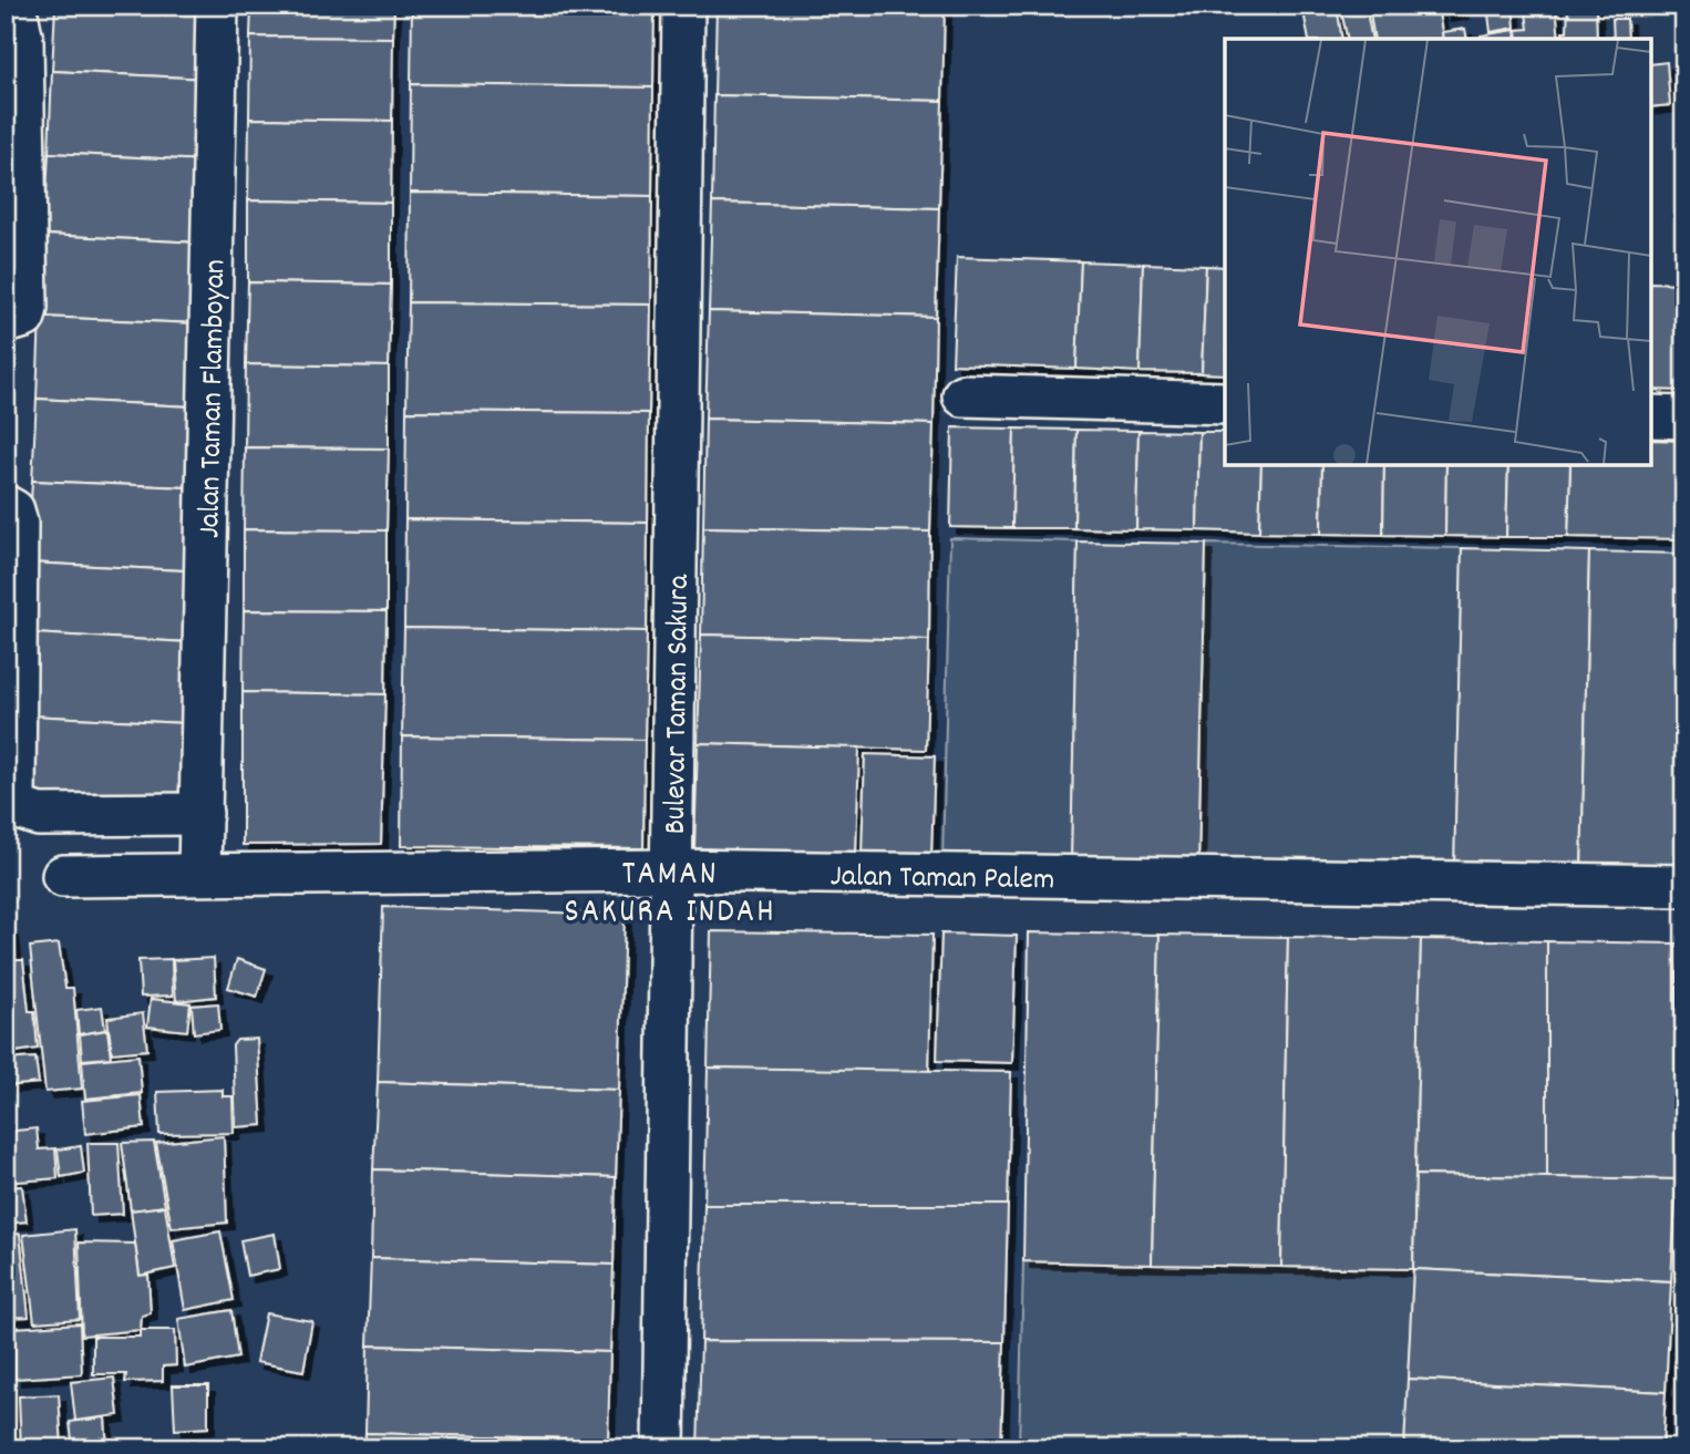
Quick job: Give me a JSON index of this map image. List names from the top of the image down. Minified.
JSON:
{"streets":{"street":["Jalan Taman Flamboyan","Bulevar Taman Sakura","Jalan Taman Palem"]},"crossings":[["Jalan Taman Flamboyan","Jalan Taman Palem"],["Bulevar Taman Sakura","Jalan Taman Palem"]],"districts":["TAMAN SAKURA INDAH"]}
